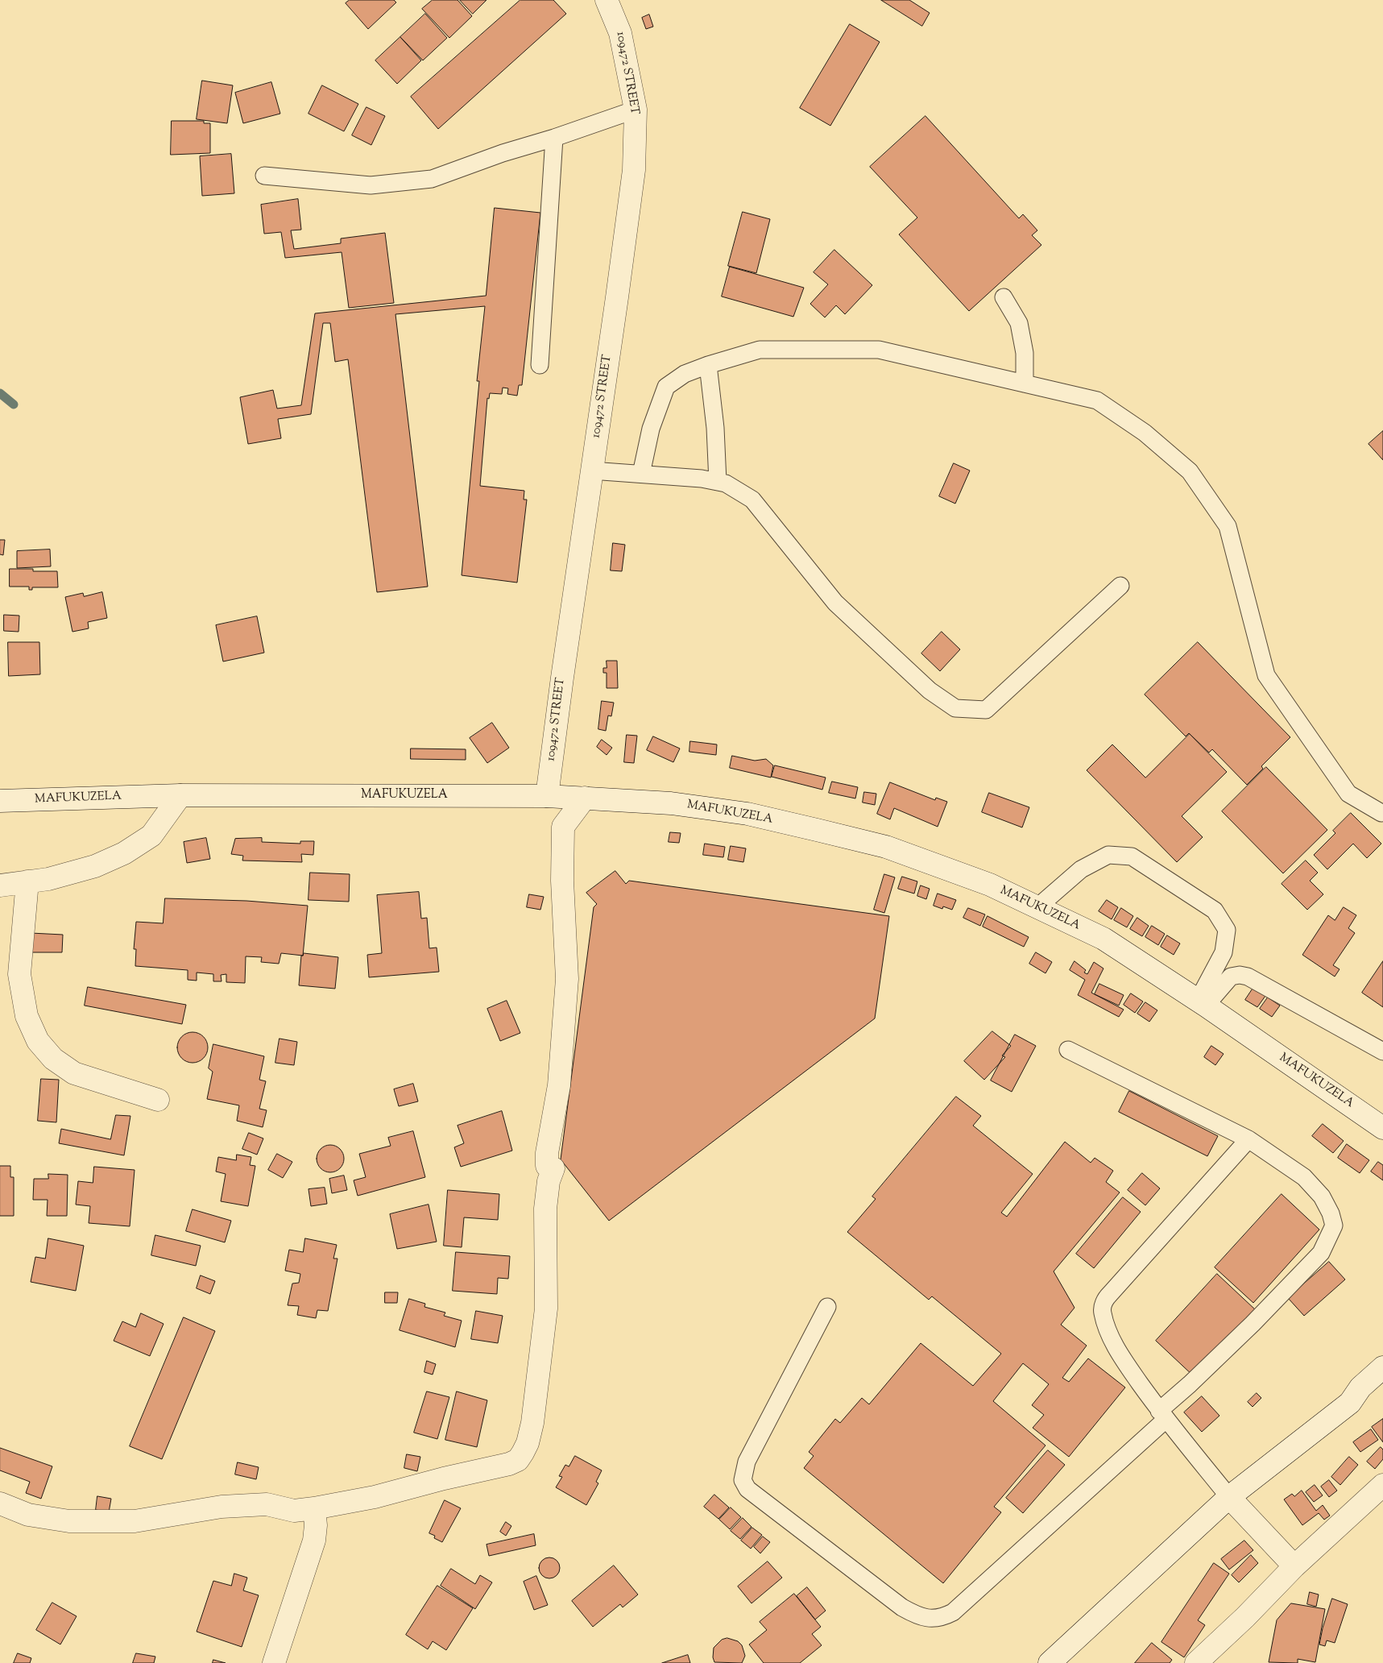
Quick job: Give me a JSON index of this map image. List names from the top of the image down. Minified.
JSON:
{"streets":{"street":["109472 STREET","MAFUKUZELA"]},"crossings":[["109472 STREET","MAFUKUZELA"]]}
